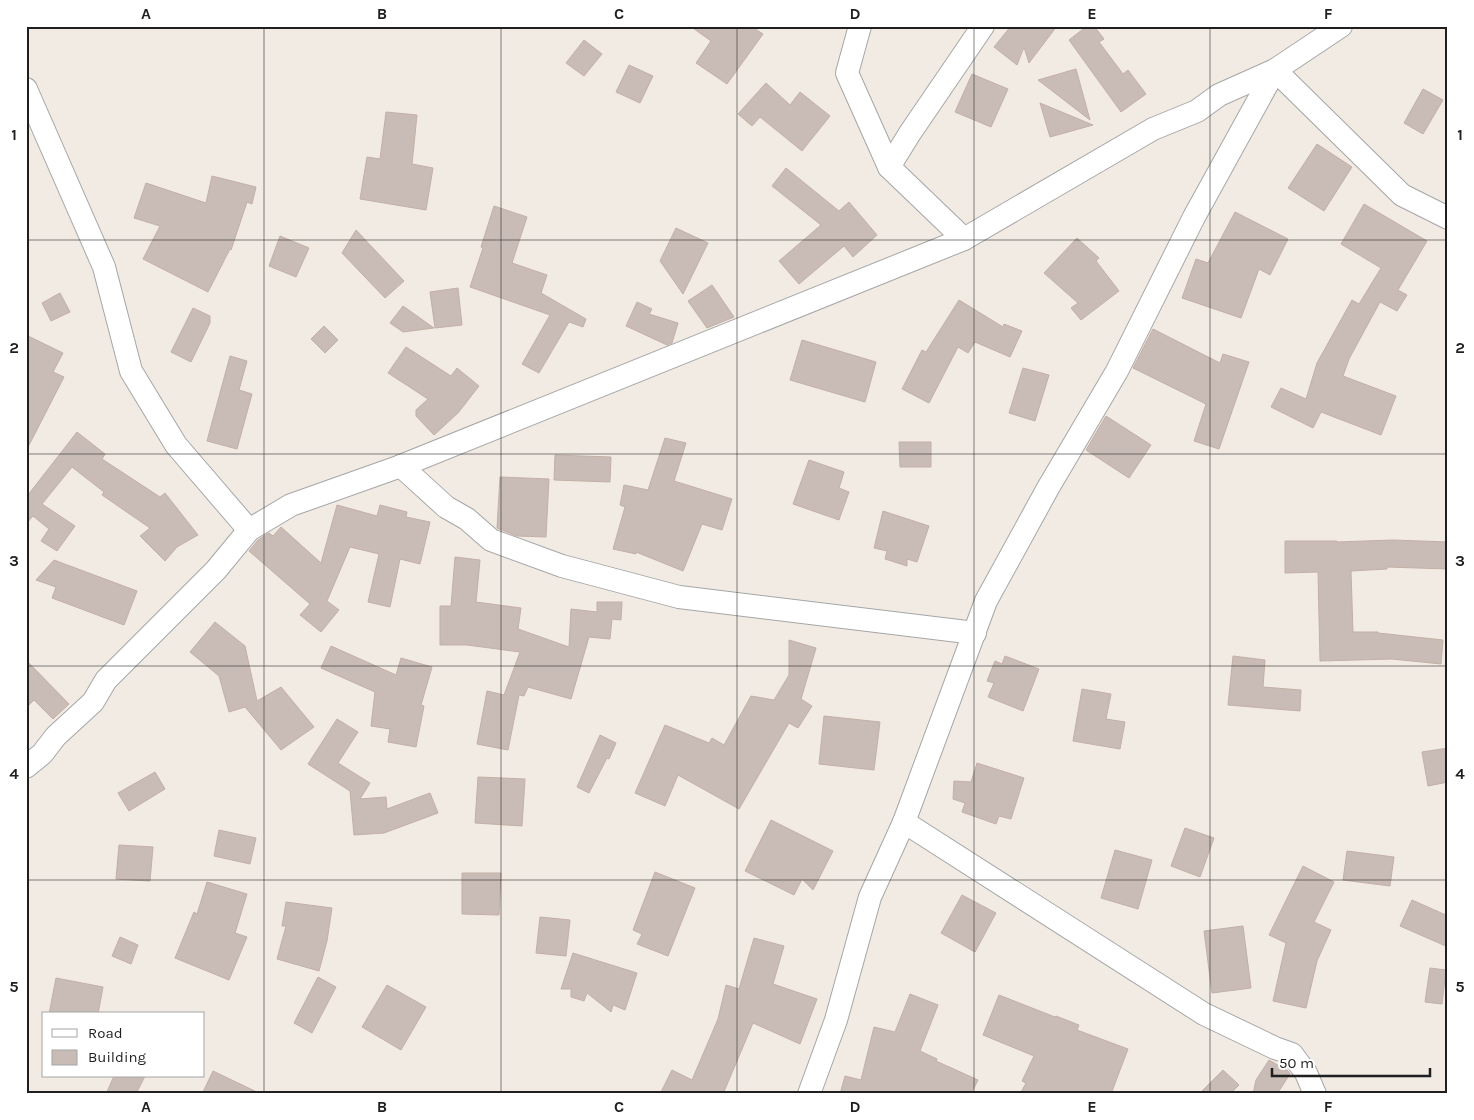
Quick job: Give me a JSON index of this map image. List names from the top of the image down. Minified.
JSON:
{"legend":["Road","Building"],"scale_bar":"50 m","grid":{"columns":["A","B","C","D","E","F"],"rows":["1","2","3","4","5"]}}
